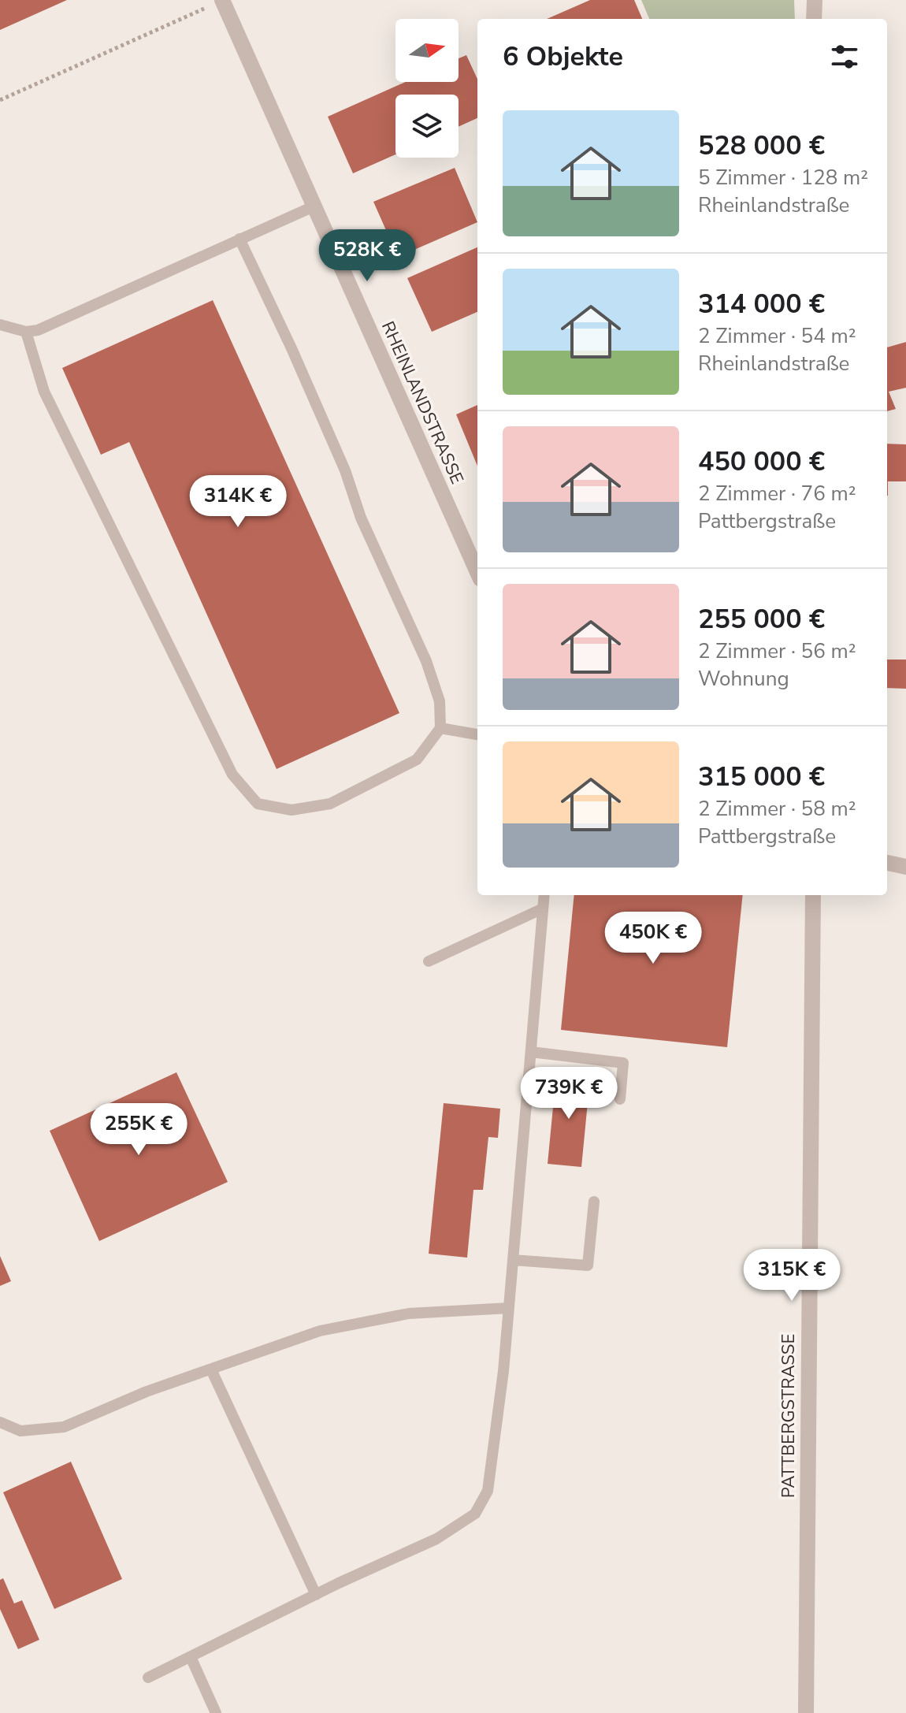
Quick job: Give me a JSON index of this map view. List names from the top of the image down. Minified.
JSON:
{"streets":{"street":["RHEINLANDSTRASSE","PATTBERGSTRASSE"]},"north":"right","page":{"heading":"6 Objekte","list":[{"name":"528 000 €","note":"5 Zimmer · 128 m² · Rheinlandstraße"},{"name":"314 000 €","note":"2 Zimmer · 54 m² · Rheinlandstraße"},{"name":"450 000 €","note":"2 Zimmer · 76 m² · Pattbergstraße"},{"name":"255 000 €","note":"2 Zimmer · 56 m² · Wohnung"},{"name":"315 000 €","note":"2 Zimmer · 58 m² · Pattbergstraße"}],"price":["528K €","314K €","450K €","739K €","255K €","315K €"]}}
